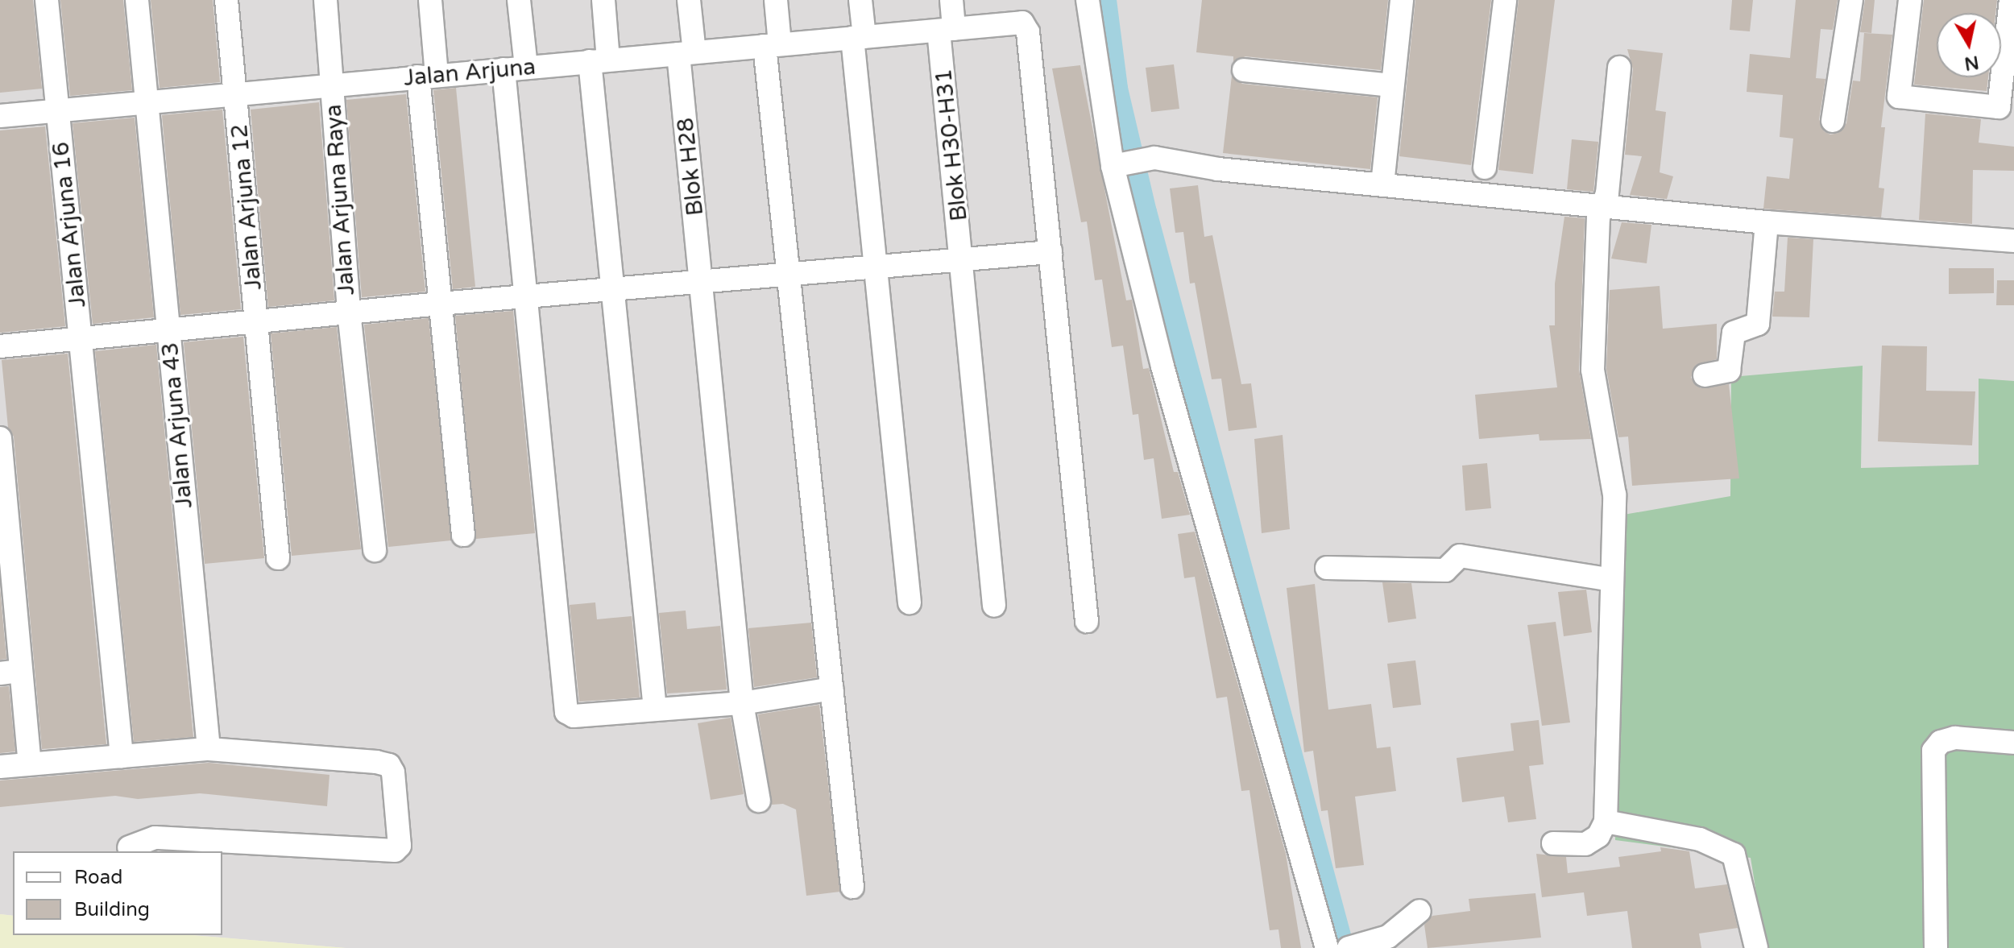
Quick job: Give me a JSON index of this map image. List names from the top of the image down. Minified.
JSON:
{"streets":{"street":["Jalan Arjuna","Blok H30-H31","Blok H28","Jalan Arjuna Raya","Jalan Arjuna 12","Jalan Arjuna 16","Jalan Arjuna 43"]},"crossings":[["Jalan Arjuna","Blok H30-H31"],["Jalan Arjuna","Blok H28"],["Jalan Arjuna","Jalan Arjuna Raya"],["Jalan Arjuna","Jalan Arjuna 12"],["Jalan Arjuna","Jalan Arjuna 16"],["Jalan Arjuna","Jalan Arjuna 43"]],"legend":["Road","Building"],"north":"bottom"}
